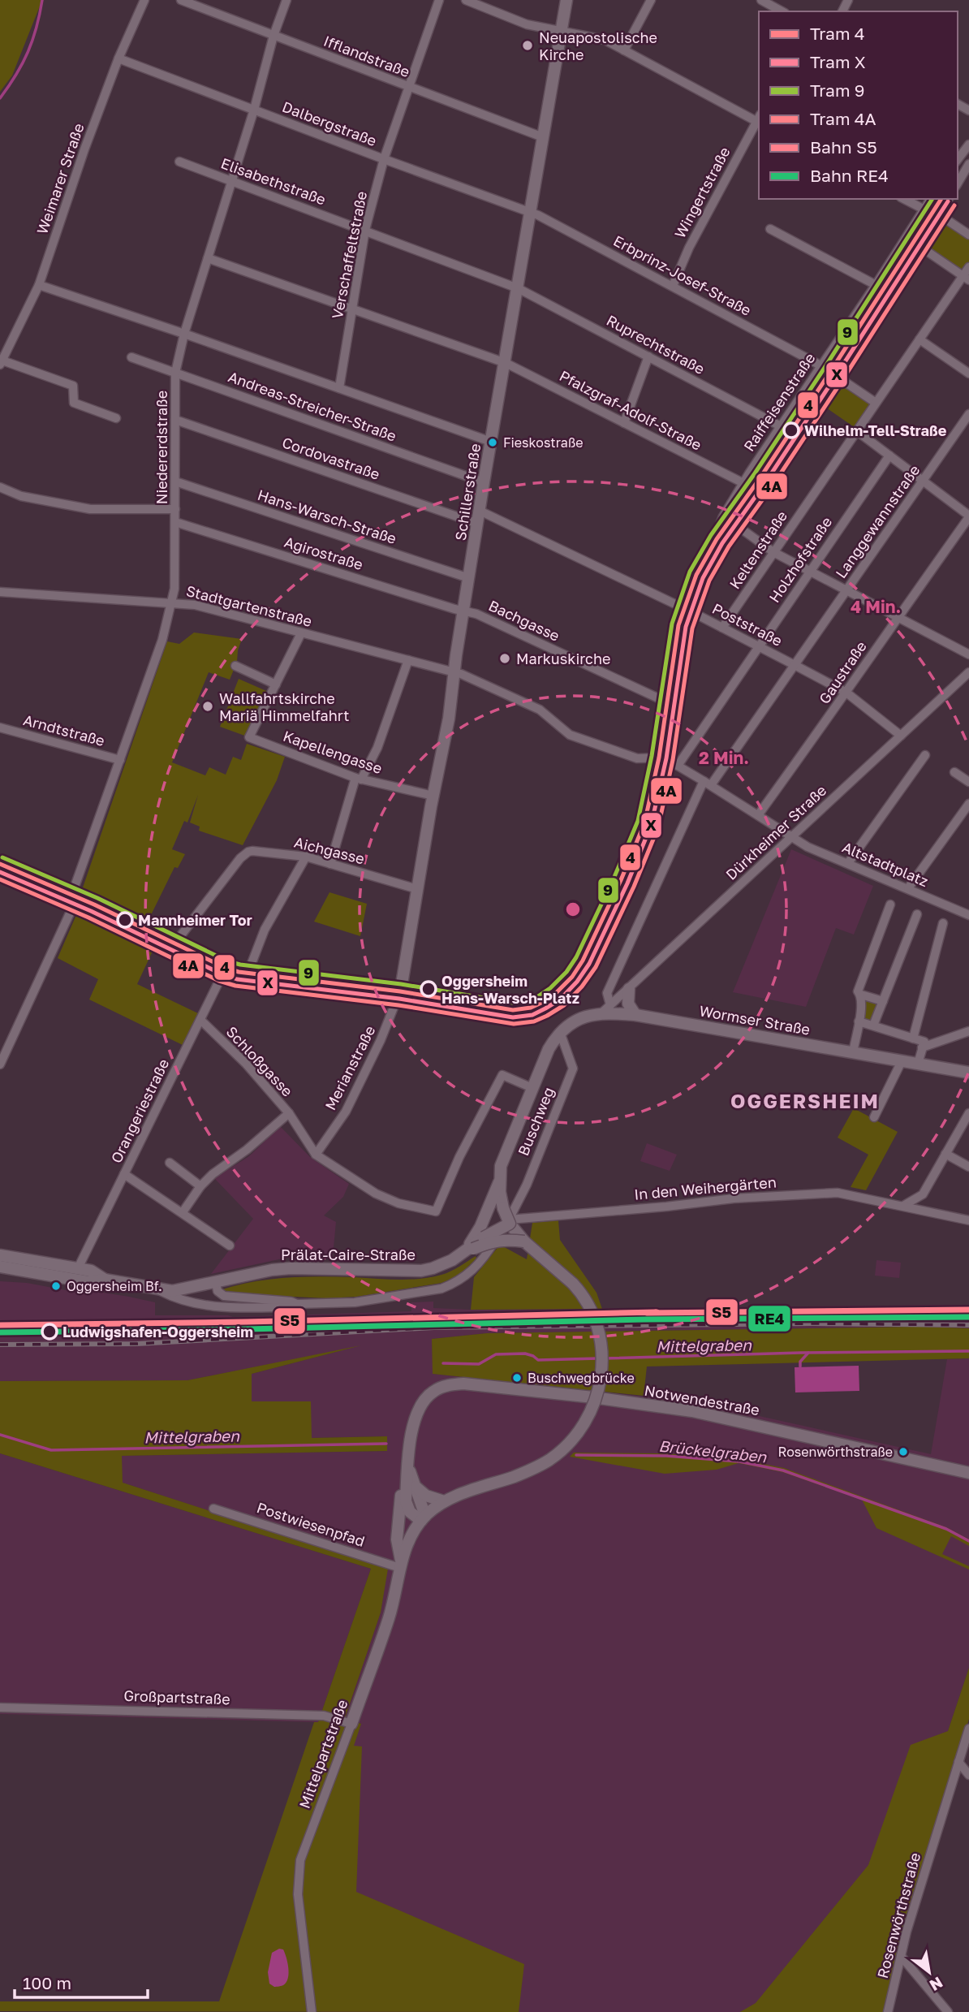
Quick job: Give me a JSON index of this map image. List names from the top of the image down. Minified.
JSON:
{"streets":{"street":["Ifflandstraße","Dalbergstraße","Weimarer Straße","Elisabethstraße","Wingertstraße","Verschaffeltstraße","Erbprinz-Josef-Straße","Ruprechtstraße","Raiffeisenstraße","Andreas-Streicher-Straße","Pfalzgraf-Adolf-Straße","Niedererdstraße","Cordovastraße","Schillerstraße","Hans-Warsch-Straße","Langgewannstraße","Keltenstraße","Agirostraße","Holzhofstraße","Stadtgartenstraße","Bachgasse","Poststraße","Gaustraße","Arndtstraße","Kapellengasse","Dürkheimer Straße","Aichgasse","Altstadtplatz","Wormser Straße","Schloßgasse","Merianstraße","Orangeriestraße","Buschweg","In den Weihergärten","Prälat-Caire-Straße","Notwendestraße","Postwiesenpfad","Großpartstraße","Mittelpartstraße","Rosenwörthstraße"]},"crossings":[["Ifflandstraße","Verschaffeltstraße"],["Ifflandstraße","Niedererdstraße"],["Ifflandstraße","Schillerstraße"],["Dalbergstraße","Weimarer Straße"],["Dalbergstraße","Verschaffeltstraße"],["Dalbergstraße","Erbprinz-Josef-Straße"],["Dalbergstraße","Niedererdstraße"],["Dalbergstraße","Schillerstraße"],["Elisabethstraße","Verschaffeltstraße"],["Elisabethstraße","Ruprechtstraße"],["Elisabethstraße","Niedererdstraße"],["Elisabethstraße","Schillerstraße"],["Wingertstraße","Erbprinz-Josef-Straße"],["Verschaffeltstraße","Pfalzgraf-Adolf-Straße"],["Erbprinz-Josef-Straße","Raiffeisenstraße"],["Erbprinz-Josef-Straße","Schillerstraße"],["Ruprechtstraße","Raiffeisenstraße"],["Ruprechtstraße","Schillerstraße"],["Raiffeisenstraße","Pfalzgraf-Adolf-Straße"],["Raiffeisenstraße","Stadtgartenstraße"],["Raiffeisenstraße","Bachgasse"],["Raiffeisenstraße","Poststraße"],["Raiffeisenstraße","Altstadtplatz"],["Andreas-Streicher-Straße","Niedererdstraße"],["Andreas-Streicher-Straße","Schillerstraße"],["Pfalzgraf-Adolf-Straße","Niedererdstraße"],["Pfalzgraf-Adolf-Straße","Schillerstraße"],["Niedererdstraße","Cordovastraße"],["Niedererdstraße","Hans-Warsch-Straße"],["Niedererdstraße","Agirostraße"],["Niedererdstraße","Stadtgartenstraße"],["Niedererdstraße","Arndtstraße"],["Cordovastraße","Schillerstraße"],["Schillerstraße","Hans-Warsch-Straße"],["Schillerstraße","Agirostraße"],["Schillerstraße","Stadtgartenstraße"],["Schillerstraße","Bachgasse"],["Schillerstraße","Poststraße"],["Schillerstraße","Kapellengasse"],["Schillerstraße","Aichgasse"],["Schillerstraße","Merianstraße"],["Langgewannstraße","Poststraße"],["Langgewannstraße","Dürkheimer Straße"],["Langgewannstraße","Altstadtplatz"],["Langgewannstraße","Wormser Straße"],["Langgewannstraße","Buschweg"],["Keltenstraße","Poststraße"],["Agirostraße","Bachgasse"],["Holzhofstraße","Poststraße"],["Holzhofstraße","Altstadtplatz"],["Stadtgartenstraße","Kapellengasse"],["Stadtgartenstraße","Altstadtplatz"],["Poststraße","Gaustraße"],["Poststraße","Dürkheimer Straße"],["Gaustraße","Altstadtplatz"],["Dürkheimer Straße","Altstadtplatz"],["Dürkheimer Straße","Wormser Straße"],["Dürkheimer Straße","Buschweg"],["Wormser Straße","Buschweg"],["Schloßgasse","Orangeriestraße"],["Orangeriestraße","Prälat-Caire-Straße"],["Buschweg","In den Weihergärten"],["Buschweg","Prälat-Caire-Straße"],["In den Weihergärten","Prälat-Caire-Straße"],["Postwiesenpfad","Mittelpartstraße"],["Großpartstraße","Mittelpartstraße"]],"districts":["OGGERSHEIM"],"water":["Mittelgraben","Brückelgraben"],"places":["Neuapostolische Kirche","Wilhelm-Tell-Straße","Fieskostraße","Markuskirche","Wallfahrtskirche Mariä Himmelfahrt","Mannheimer Tor","Oggersheim Hans-Warsch-Platz","Oggersheim Bf.","Ludwigshafen-Oggersheim","Buschwegbrücke","Rosenwörthstraße"],"lines":["tram line 4","tram line 9","tram line X","tram line 4A","rail line S5","rail line RE4"],"legend":["Tram 4","Tram X","Tram 9","Tram 4A","Bahn S5","Bahn RE4"],"scale_bar":"100 m","north":"bottom right","rings":["4 Min.","2 Min."]}
